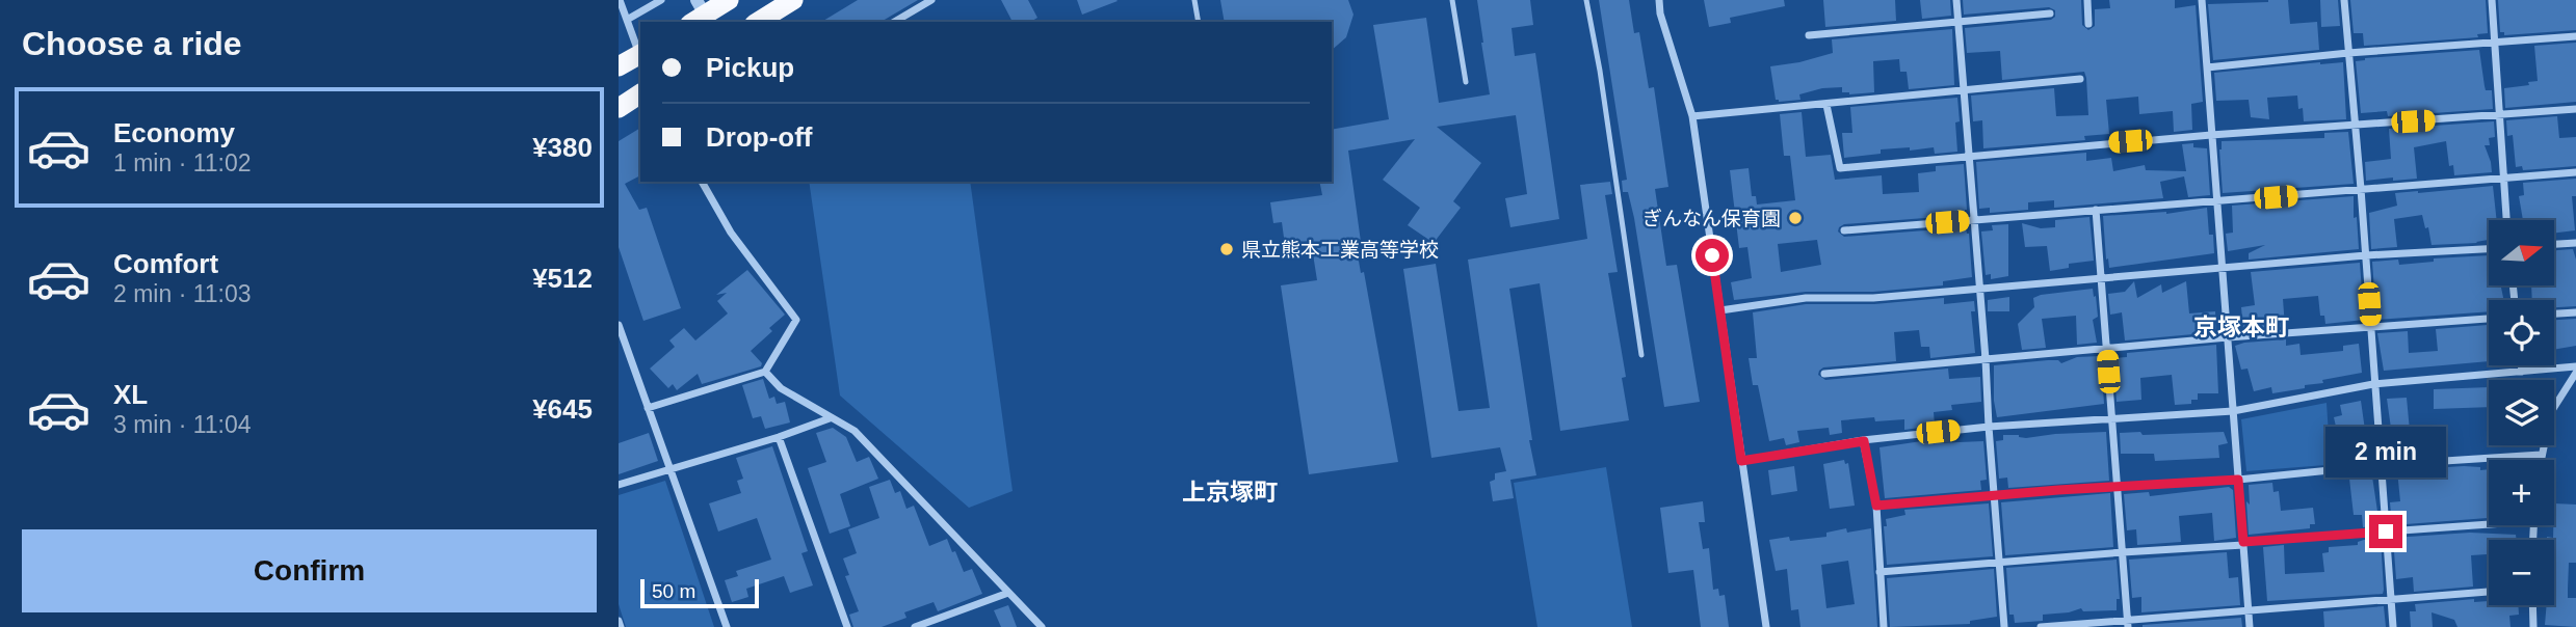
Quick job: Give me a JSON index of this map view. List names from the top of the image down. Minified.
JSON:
{"districts":["京塚本町","上京塚町"],"places":["ぎんなん保育園","県立熊本工業高等学校"],"scale_bar":"50 m","north":"right","page":{"heading":"Choose a ride","banner":["Pickup","Drop-off"],"list":[{"name":"Economy","note":"1 min · 11:02","value":"¥380"},{"name":"Comfort","note":"2 min · 11:03","value":"¥512"},{"name":"XL","note":"3 min · 11:04","value":"¥645"}],"map_buttons":["+","−"],"bubble":"2 min","buttons":"Confirm","scale":"50 m"}}
